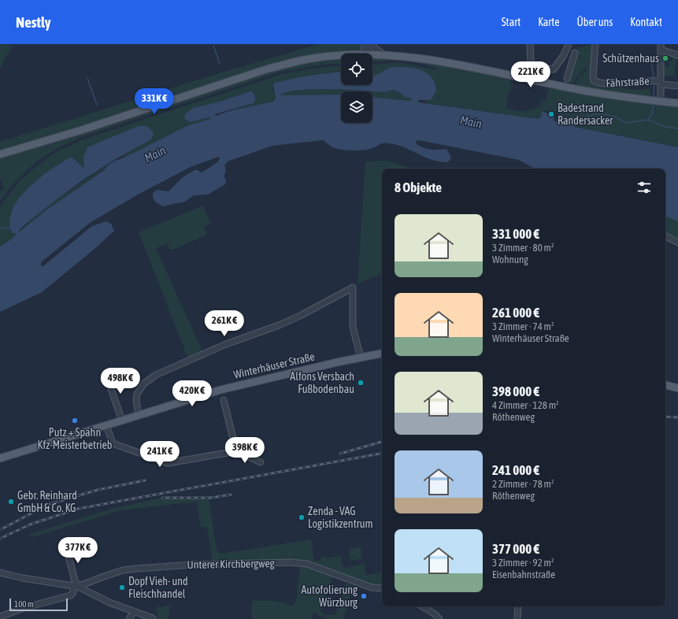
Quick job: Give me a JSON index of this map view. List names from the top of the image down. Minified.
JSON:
{"streets":{"main road":["Winterhäuser Straße"],"street":["Fährstraße","Unterer Kirchbergweg"]},"water":["Main"],"places":["Schützenhaus","Badestrand Randersacker","Alfons Versbach Fußbodenbau","Putz + Spahn Kfz-Meisterbetrieb","Gebr. Reinhard GmbH & Co. KG","Zenda - VAG Logistikzentrum","Dopf Vieh- und Fleischhandel","Autofolierung Würzburg"],"scale_bar":"100 m","page":{"header":"Nestly","nav":["Start","Karte","Über uns","Kontakt"],"price":["221K €","331K €","261K €","498K €","420K €","398K €","241K €","377K €"],"heading":"8 Objekte","list":[{"name":"331 000 €","note":"3 Zimmer · 80 m² · Wohnung"},{"name":"261 000 €","note":"3 Zimmer · 74 m² · Winterhäuser Straße"},{"name":"398 000 €","note":"4 Zimmer · 128 m² · Röthenweg"},{"name":"241 000 €","note":"2 Zimmer · 78 m² · Röthenweg"},{"name":"377 000 €","note":"3 Zimmer · 92 m² · Eisenbahnstraße"}],"scale":"100 m"}}
